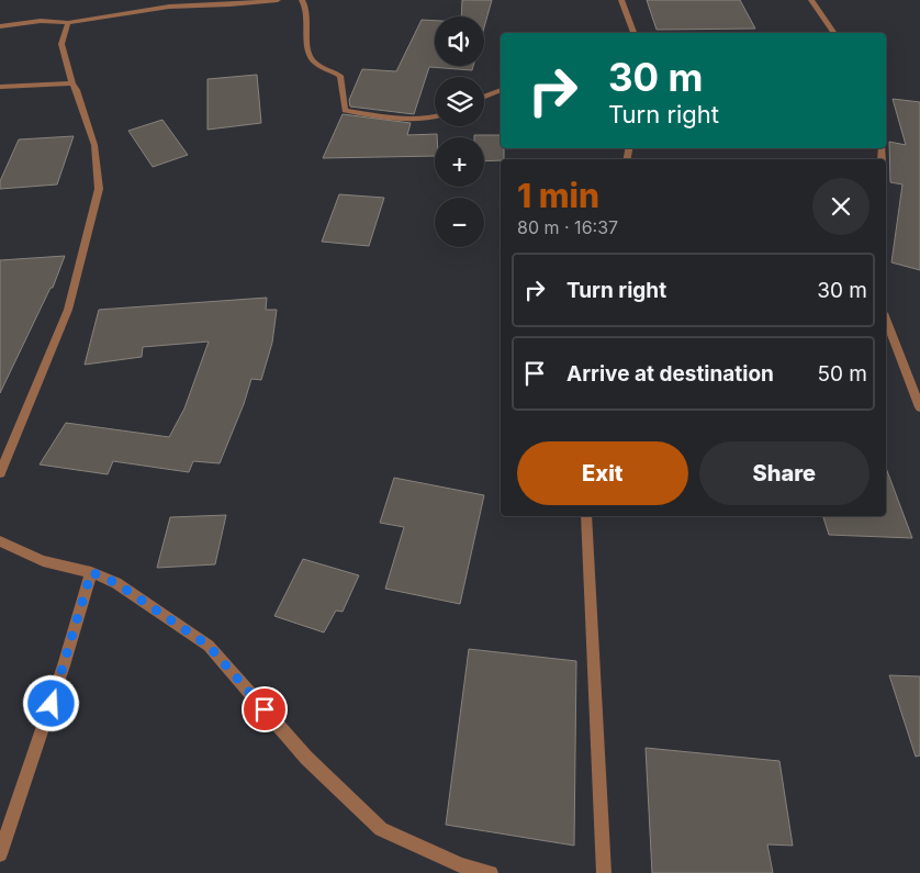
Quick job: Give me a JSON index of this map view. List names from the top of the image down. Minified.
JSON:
{"page":{"map_buttons":["+","−"],"turn":["30 m","Turn right"],"heading":["1 min","80 m · 16:37"],"list":[{"name":"Turn right","value":"30 m"},{"name":"Arrive at destination","value":"50 m"}],"buttons":["Exit","Share"]}}
